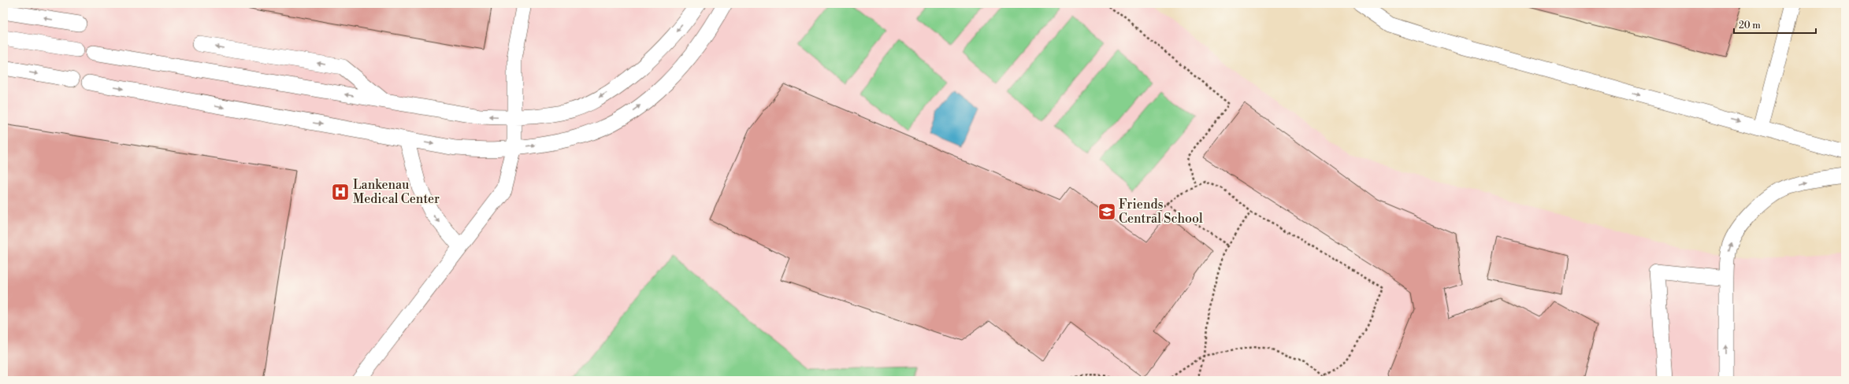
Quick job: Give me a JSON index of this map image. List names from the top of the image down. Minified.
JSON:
{"places":{"hospital":["Lankenau Medical Center"],"school or university":["Friends Central School"]},"scale_bar":"20 m"}
